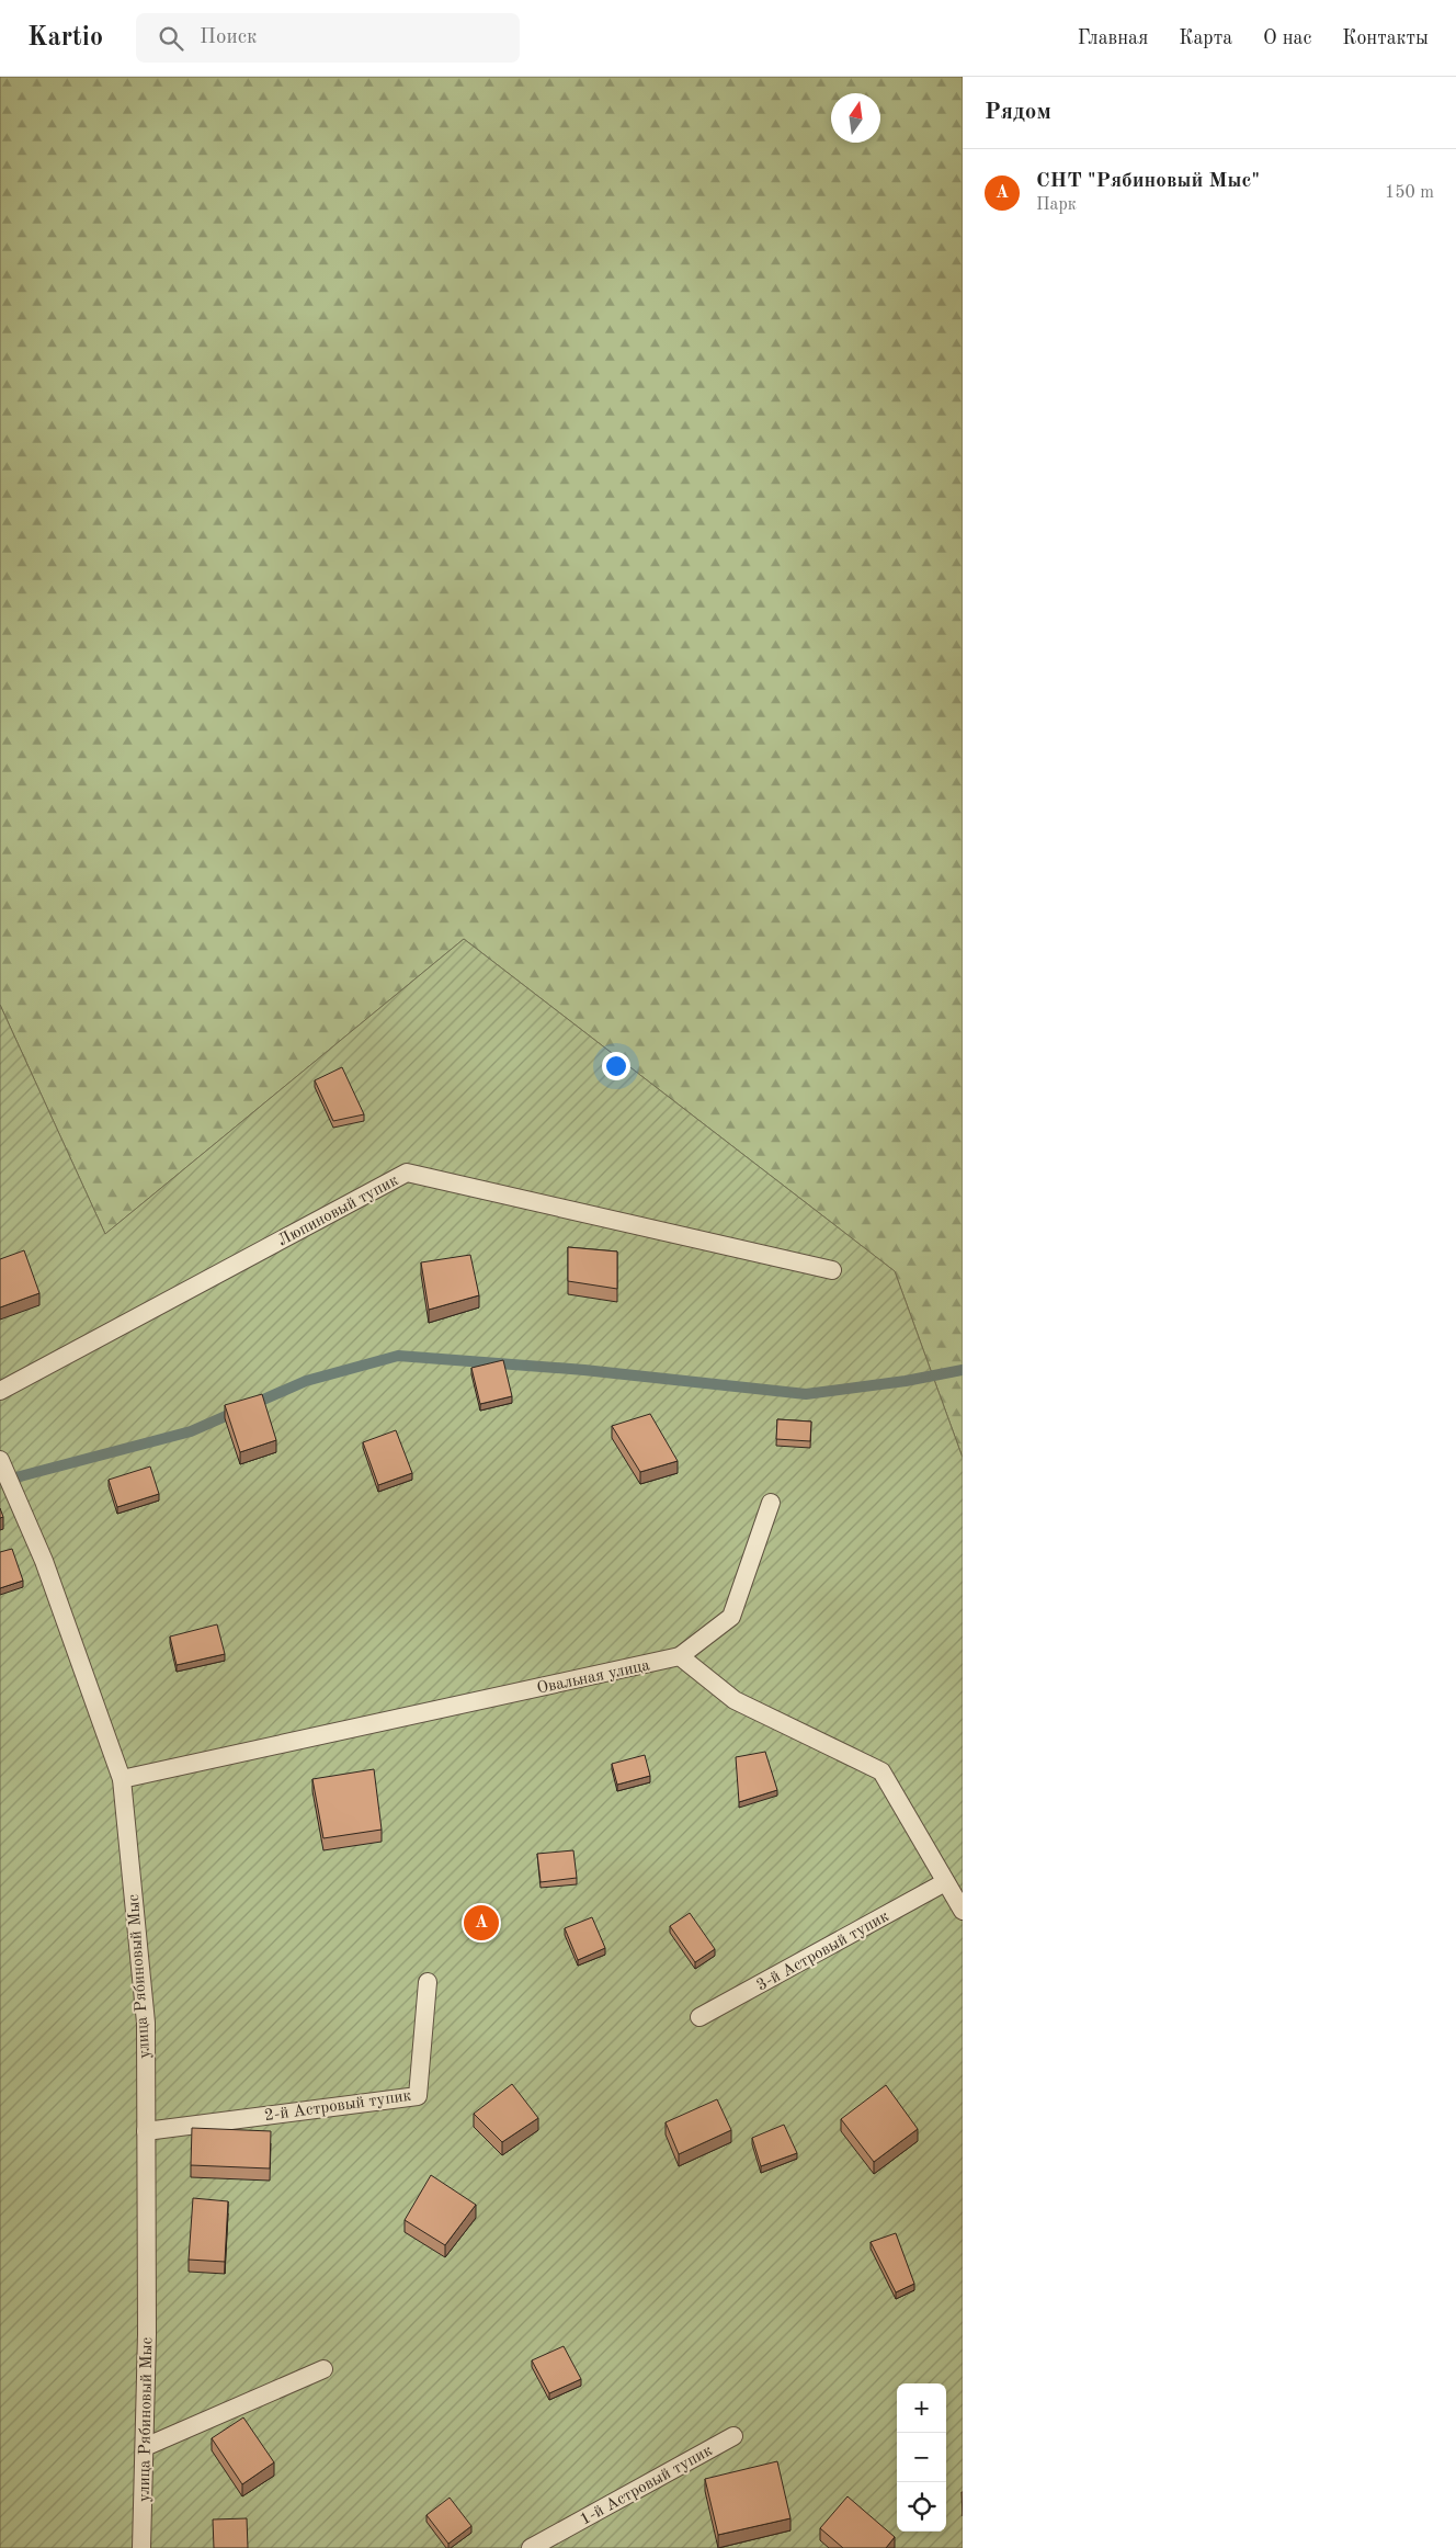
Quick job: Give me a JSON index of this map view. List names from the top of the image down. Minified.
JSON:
{"streets":{"lane":["Люпиновый тупик","Овальная улица","3-й Астровый тупик","улица Рябиновый Мыс","2-й Астровый тупик","1-й Астровый тупик"]},"crossings":[["Овальная улица","улица Рябиновый Мыс"],["улица Рябиновый Мыс","2-й Астровый тупик"]],"north":"top","page":{"header":"Kartio","search":"Поиск","nav":["Главная","Карта","О нас","Контакты"],"heading":"Рядом","list":[{"mark":"A","name":"СНТ \"Рябиновый Мыс\"","note":"Парк","value":"150 m"}],"pins":"A","map_buttons":["+","−"]}}
